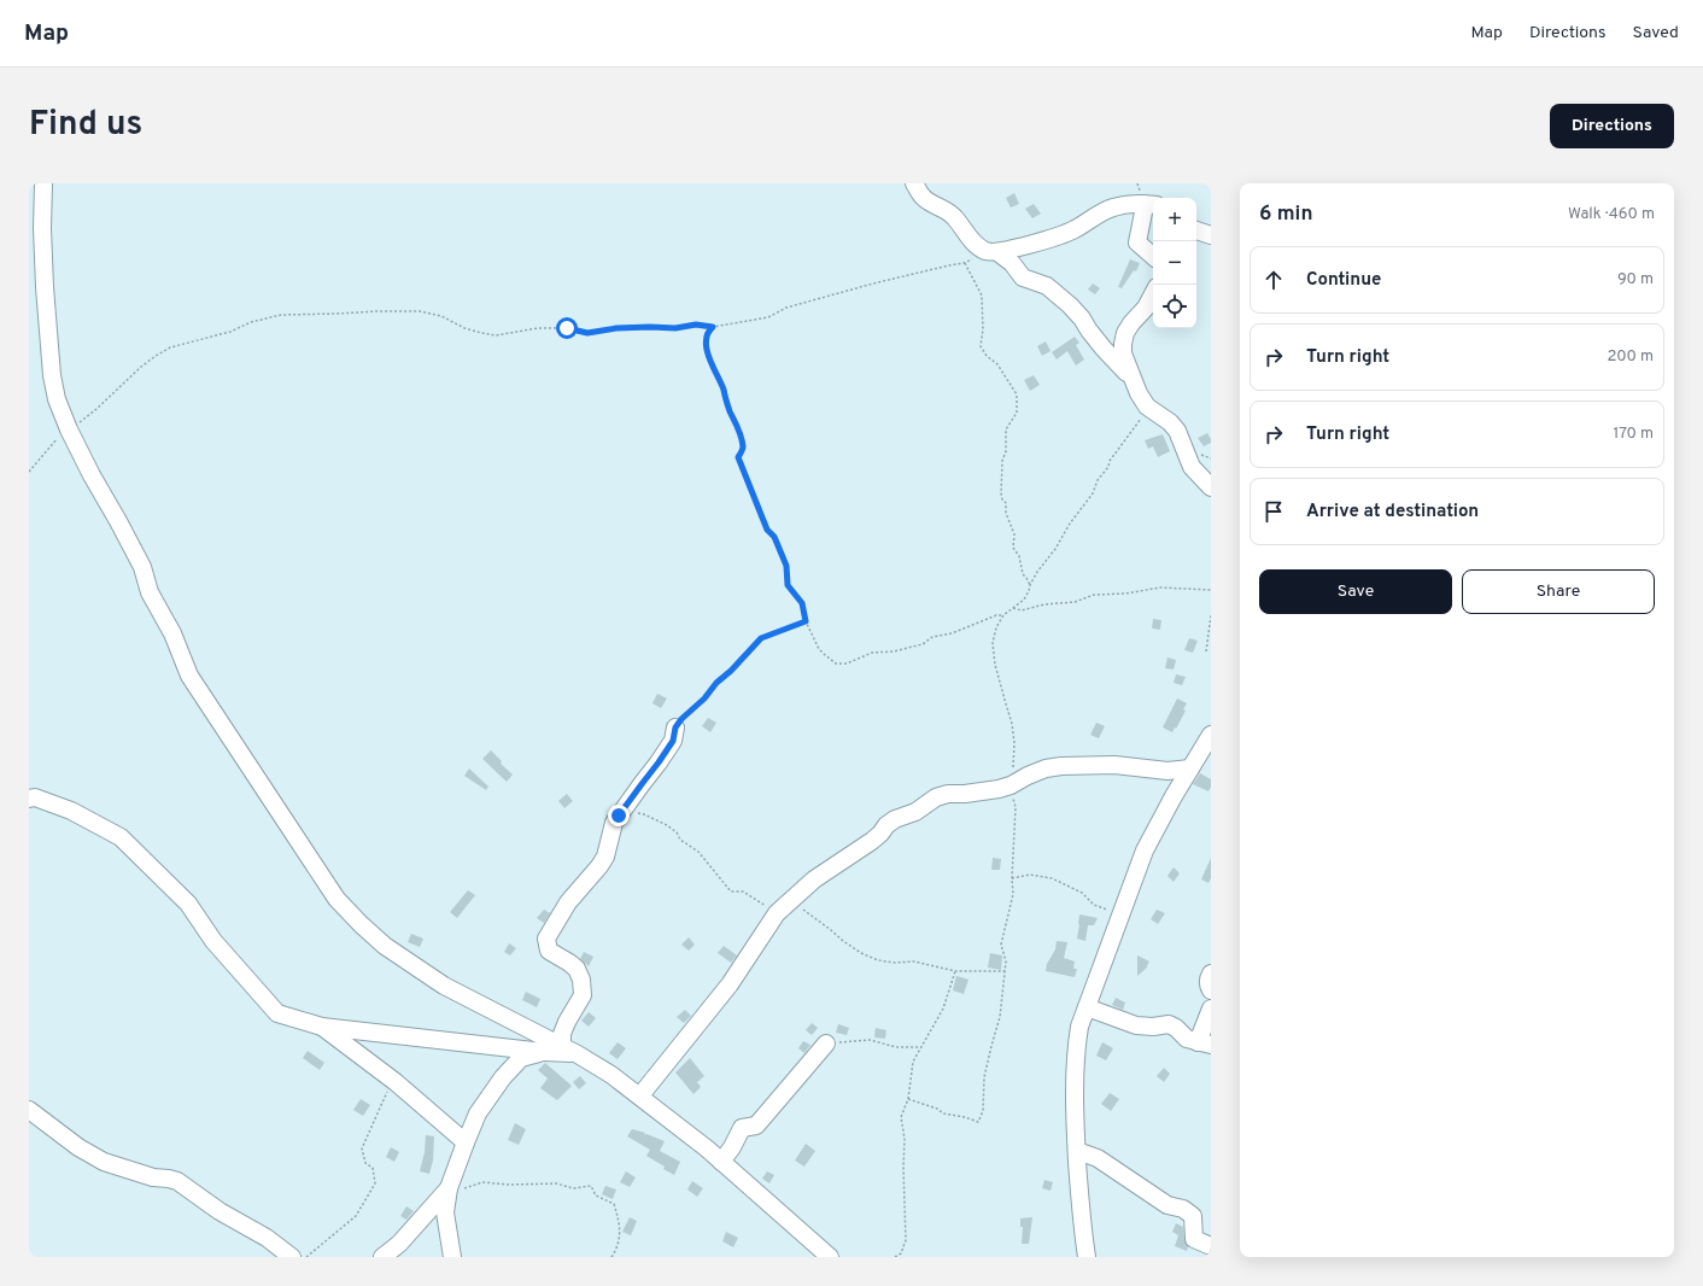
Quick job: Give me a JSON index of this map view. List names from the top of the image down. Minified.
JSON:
{"page":{"header":"Map","nav":["Map","Directions","Saved"],"title":"Find us","buttons":["Directions",["Save","Share"]],"heading":["6 min","Walk · 460 m"],"map_buttons":["+","−"],"list":[["Continue","90 m"],["Turn right","200 m"],["Turn right","170 m"],"Arrive at destination"]}}
